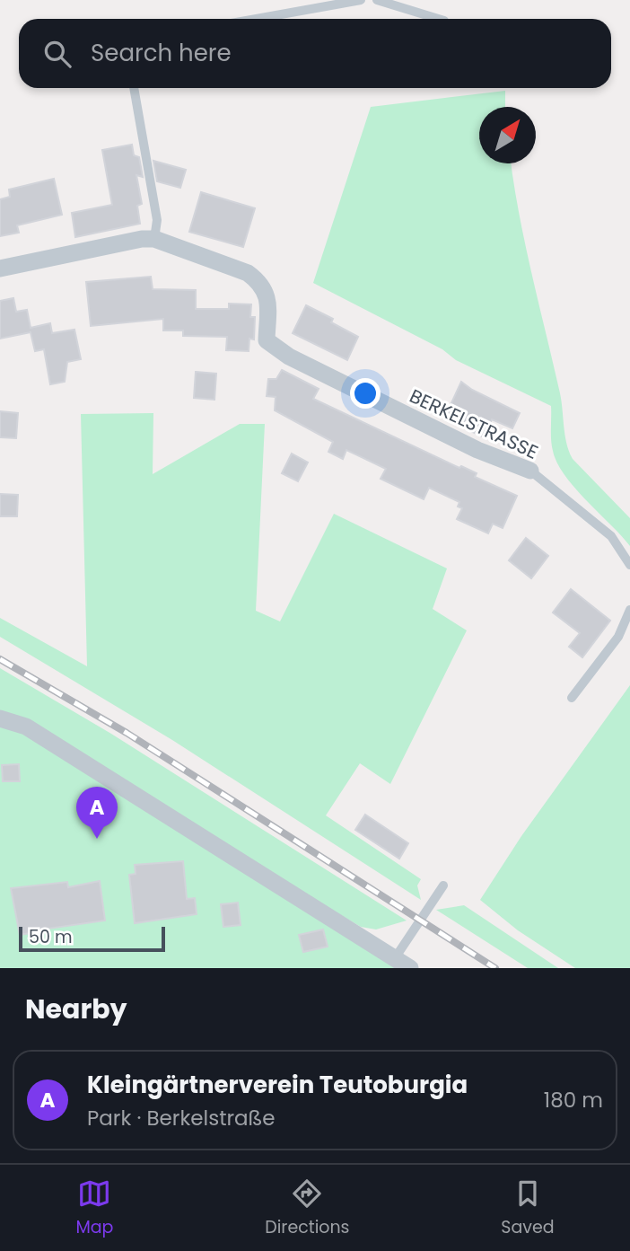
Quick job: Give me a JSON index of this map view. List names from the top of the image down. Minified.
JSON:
{"streets":{"street":["BERKELSTRASSE"]},"scale_bar":"50 m","north":"top right","page":{"search":"Search here","pins":"A","scale":"50 m","heading":"Nearby","list":[{"mark":"A","name":"Kleingärtnerverein Teutoburgia","note":"Park · Berkelstraße","value":"180 m"}],"nav":["Map","Directions","Saved"]}}
